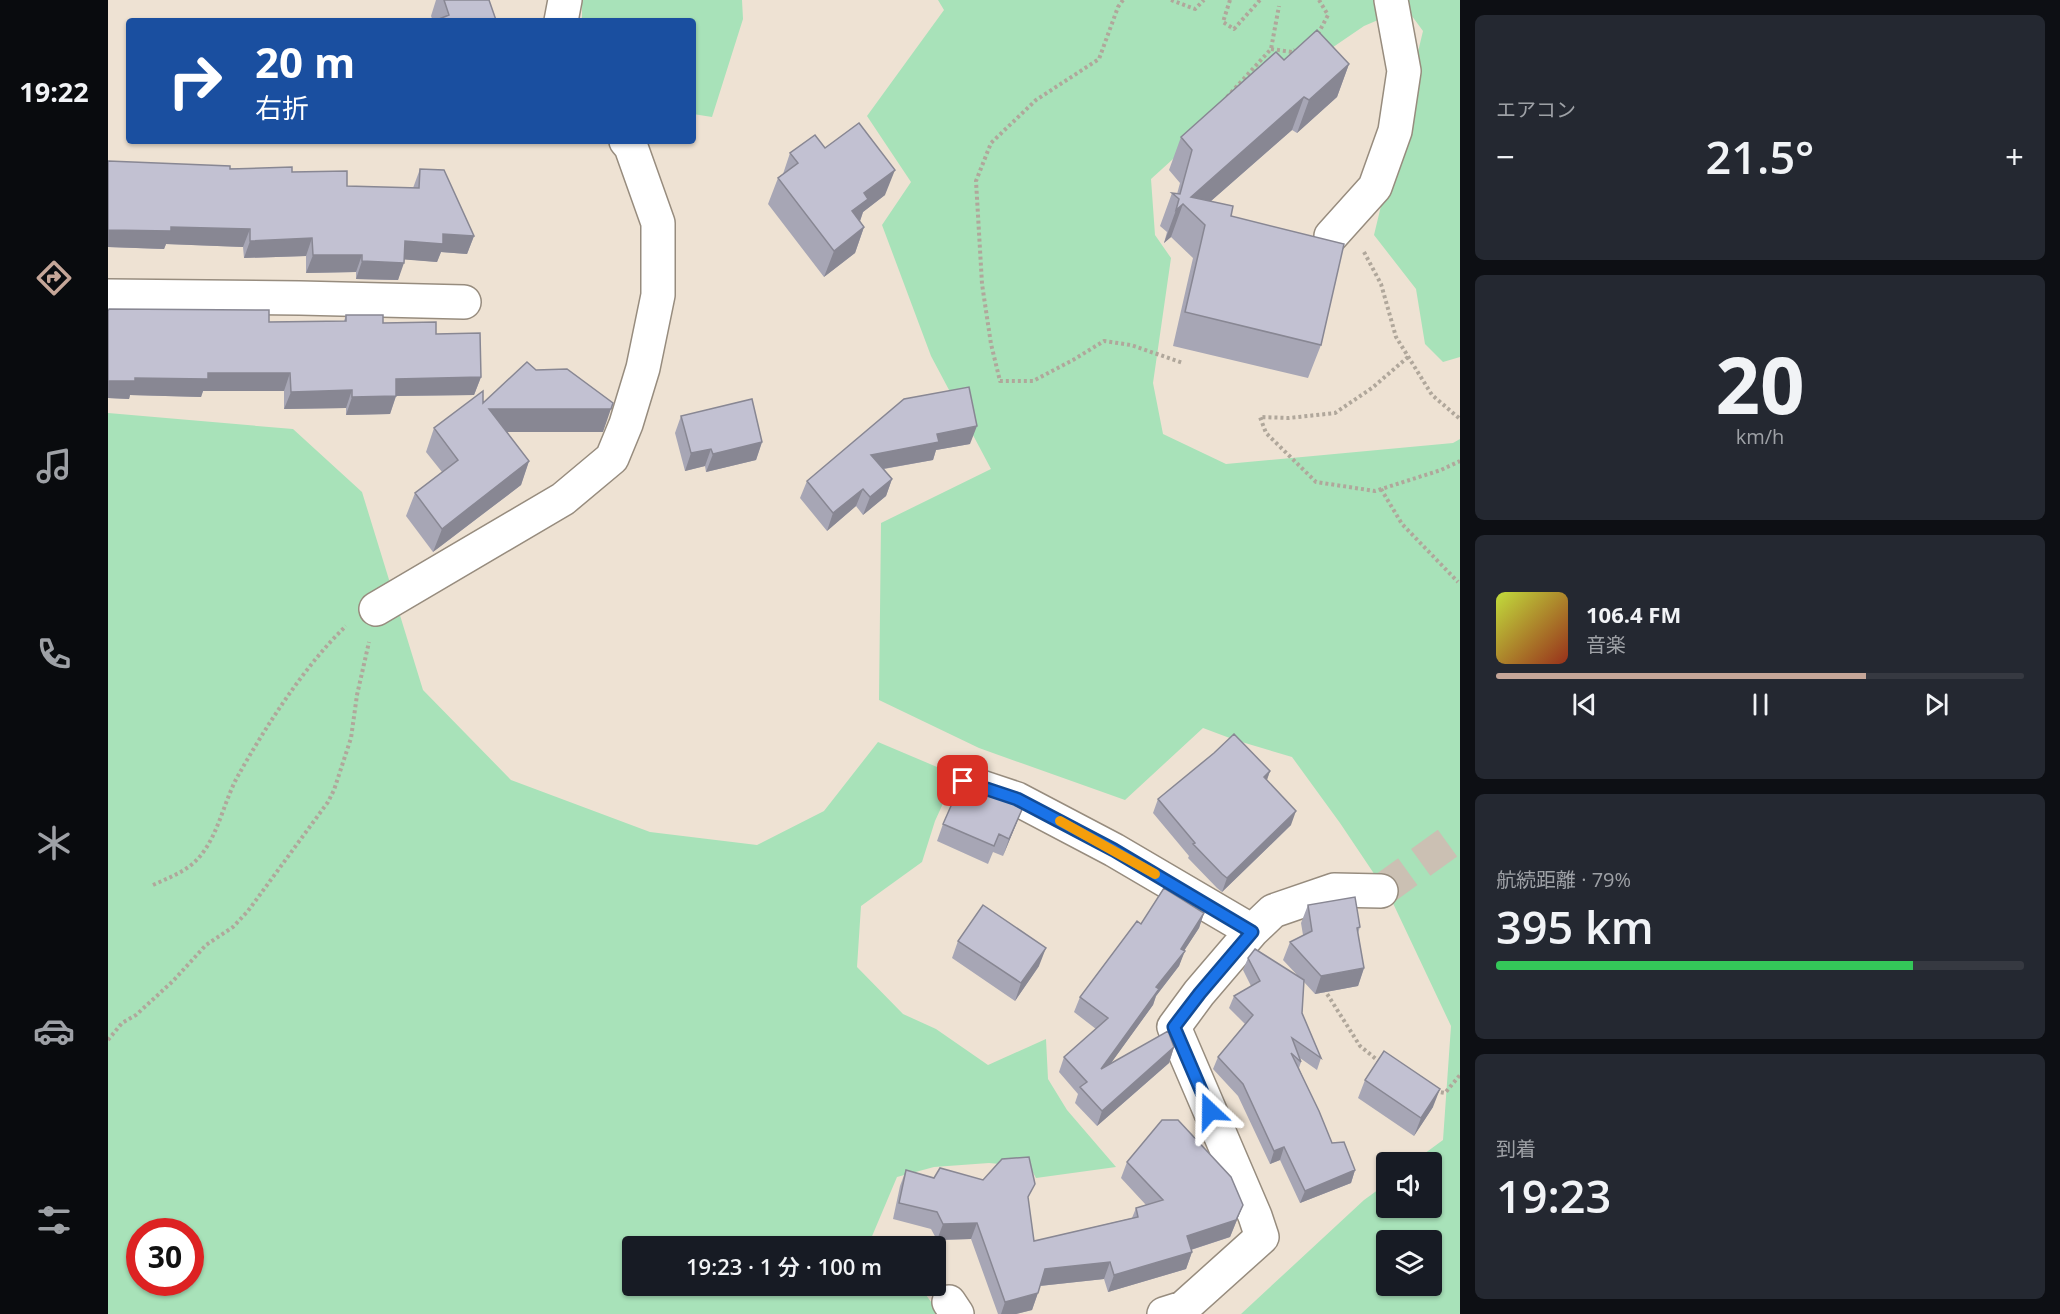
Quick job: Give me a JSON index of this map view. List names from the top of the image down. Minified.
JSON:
{"page":{"tabs":"19:22","tile":["エアコン",["20","km/h"],["航続距離 · 79%","395 km"],["到着","19:23"]],"turn":["20 m","右折"],"heat":["−","21.5°","+"],"song":["106.4 FM","音楽"],"limit":"30","trip":"19:23 · 1 分 · 100 m"}}
